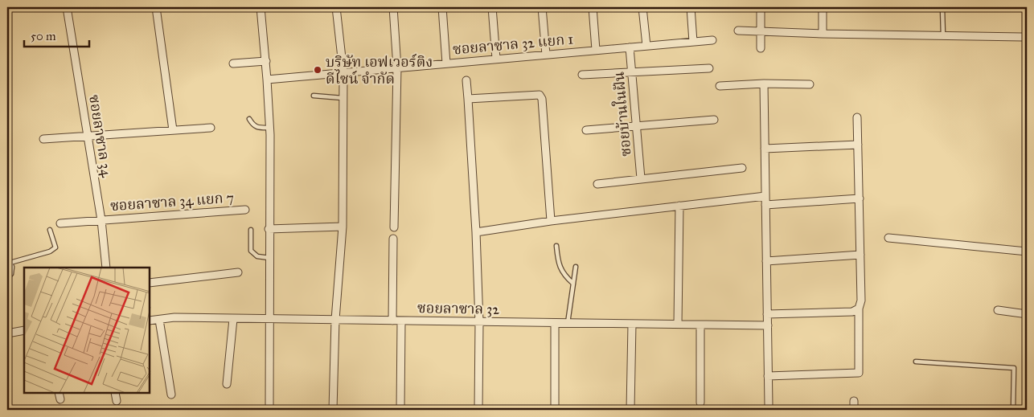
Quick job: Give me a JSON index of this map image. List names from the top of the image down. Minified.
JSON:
{"streets":{"street":["ซอยลาซาล 32 แยก 1","ซอยบ้านในฝัน","ซอยลาซาล 34","ซอยลาซาล 34 แยก 7","ซอยลาซาล 32"]},"crossings":[["ซอยลาซาล 32 แยก 1","ซอยบ้านในฝัน"],["ซอยลาซาล 34","ซอยลาซาล 34 แยก 7"]],"places":["บริษัท เอฟเวอร์ติง ดีไซน์ จำกัด"],"scale_bar":"50 m"}
